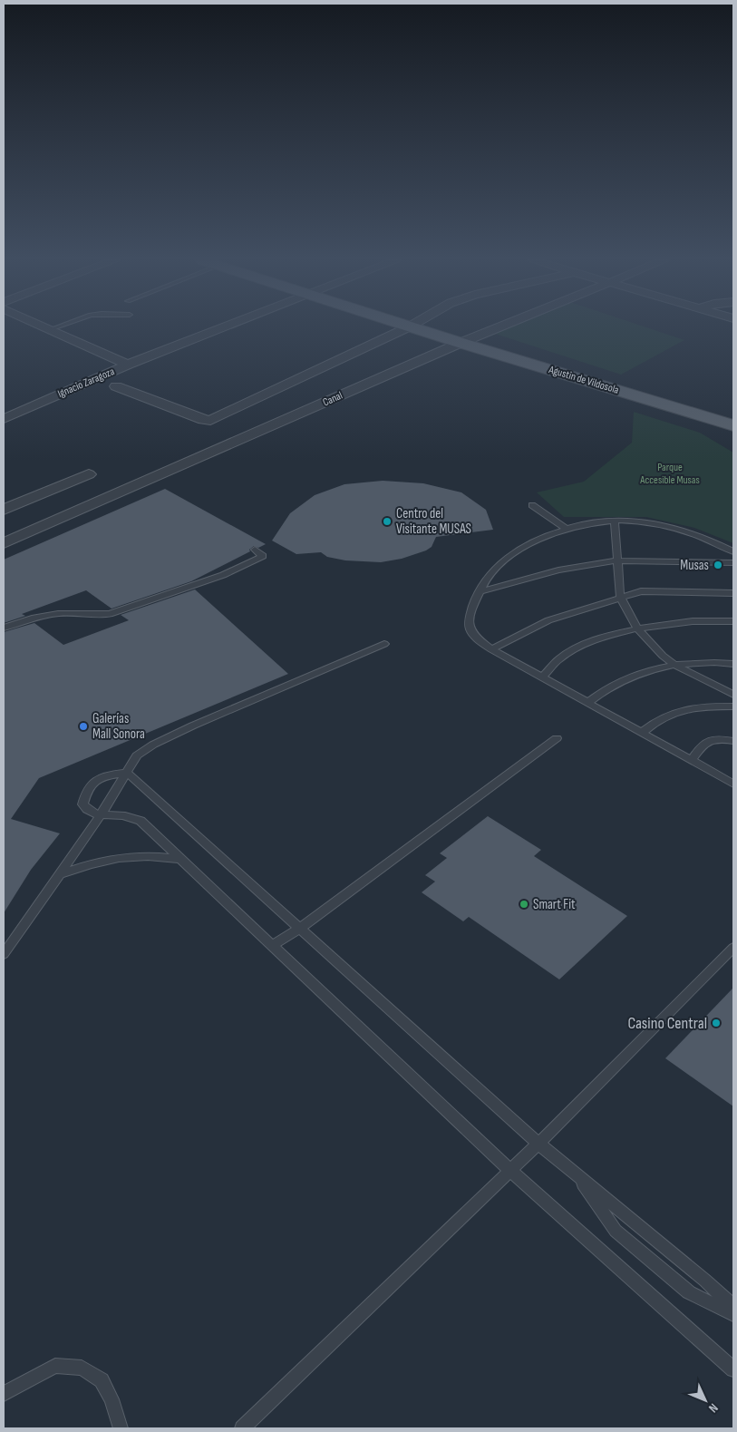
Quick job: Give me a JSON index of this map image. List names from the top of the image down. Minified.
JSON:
{"streets":{"main road":["Agustin de Vildosola"],"street":["Ignacio Zaragoza","Canal"]},"crossings":[["Agustin de Vildosola","Canal"]],"parks":["Parque Accesible Musas"],"places":["Centro del Visitante MUSAS","Musas","Galerías Mall Sonora","Smart Fit","Casino Central"],"north":"bottom right"}
